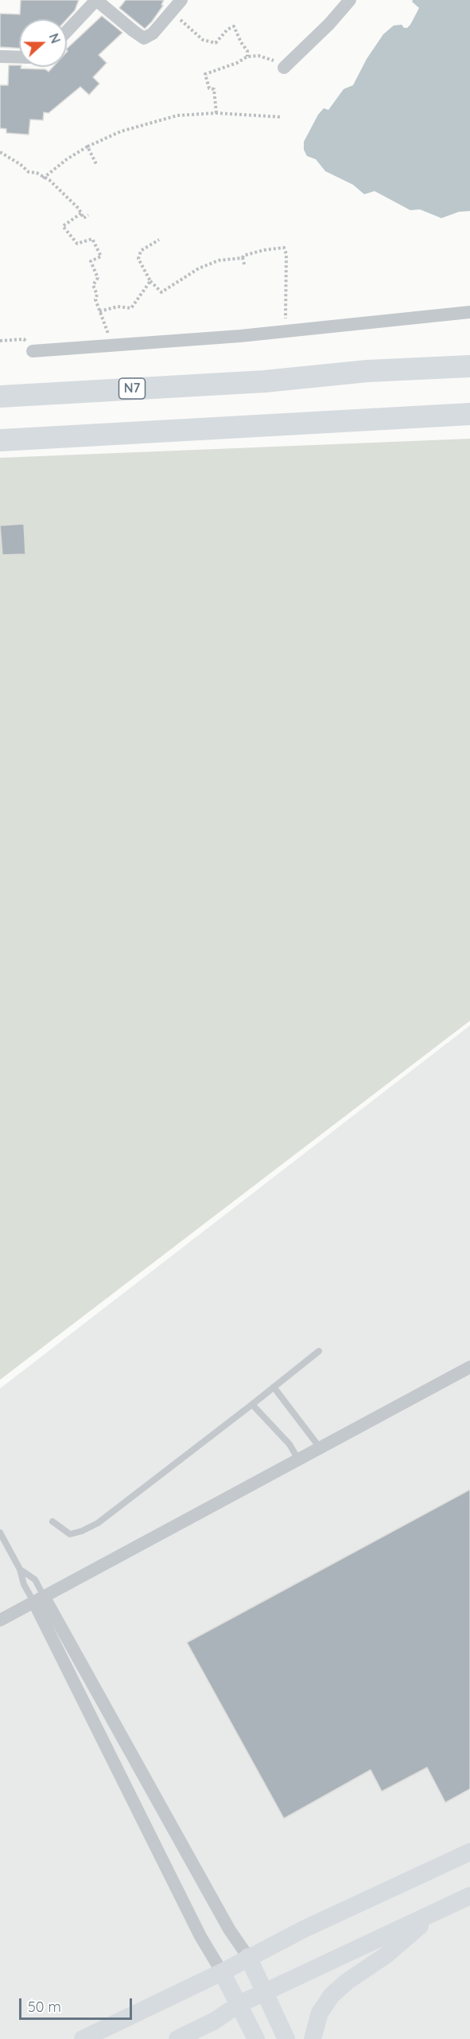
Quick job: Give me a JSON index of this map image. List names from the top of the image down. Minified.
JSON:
{"streets":{"highway":["N7"]},"scale_bar":"50 m","north":"right"}
